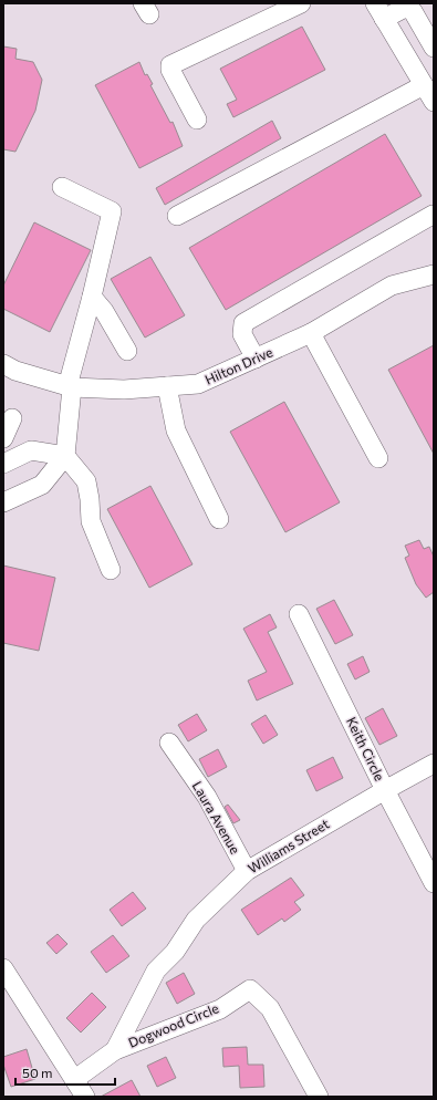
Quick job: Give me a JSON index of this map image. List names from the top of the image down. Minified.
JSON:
{"streets":{"street":["Hilton Drive","Keith Circle","Laura Avenue","Williams Street","Dogwood Circle"]},"crossings":[["Keith Circle","Williams Street"],["Laura Avenue","Williams Street"],["Williams Street","Dogwood Circle"]],"scale_bar":"50 m"}
